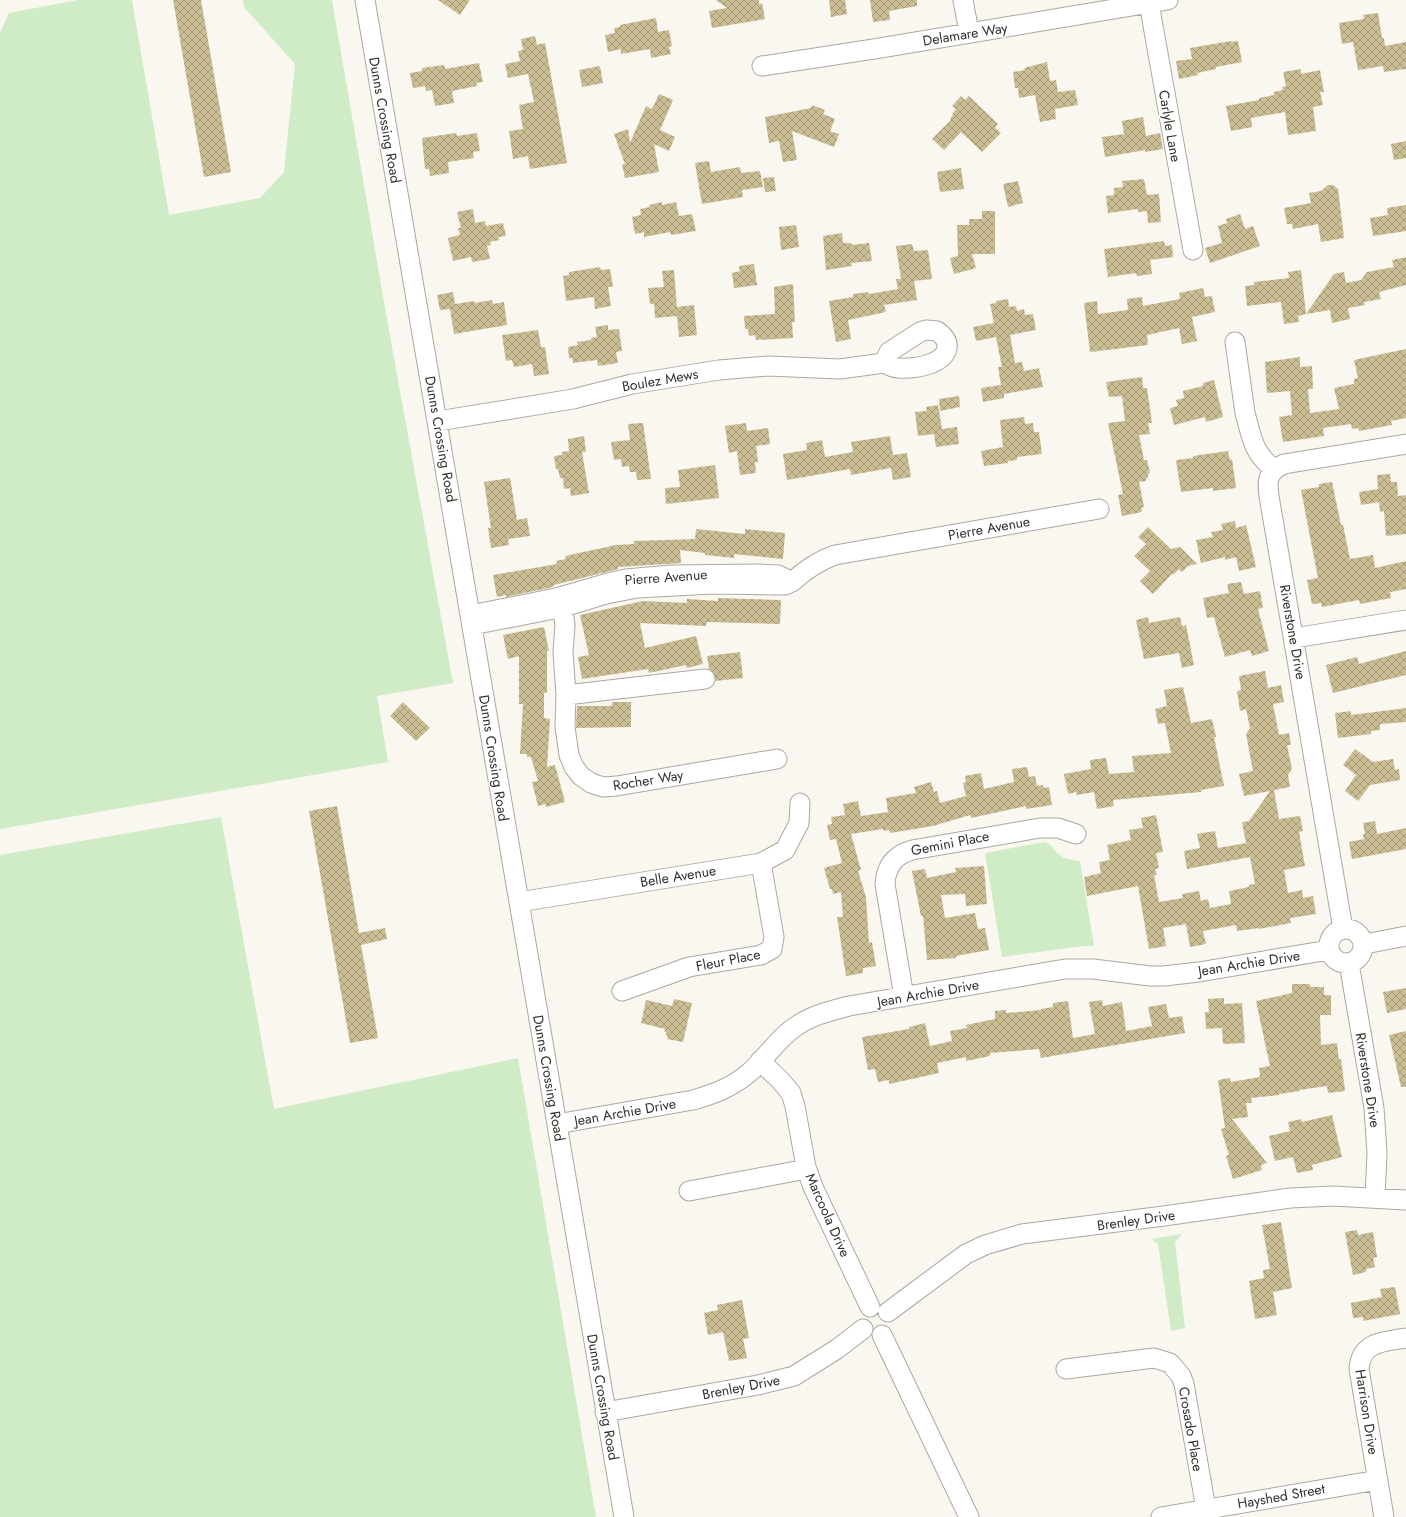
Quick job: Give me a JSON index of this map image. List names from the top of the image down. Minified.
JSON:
{"streets":{"street":["Delamare Way","Dunns Crossing Road","Carlyle Lane","Boulez Mews","Pierre Avenue","Riverstone Drive","Rocher Way","Gemini Place","Belle Avenue","Fleur Place","Jean Archie Drive","Marcoola Drive","Brenley Drive","Harrison Drive","Crosado Place","Hayshed Street"]},"crossings":[["Delamare Way","Carlyle Lane"],["Dunns Crossing Road","Boulez Mews"],["Dunns Crossing Road","Pierre Avenue"],["Dunns Crossing Road","Belle Avenue"],["Dunns Crossing Road","Jean Archie Drive"],["Dunns Crossing Road","Brenley Drive"],["Pierre Avenue","Rocher Way"],["Riverstone Drive","Jean Archie Drive"],["Riverstone Drive","Brenley Drive"],["Gemini Place","Jean Archie Drive"],["Belle Avenue","Fleur Place"],["Jean Archie Drive","Marcoola Drive"],["Marcoola Drive","Brenley Drive"],["Harrison Drive","Hayshed Street"],["Crosado Place","Hayshed Street"]]}
